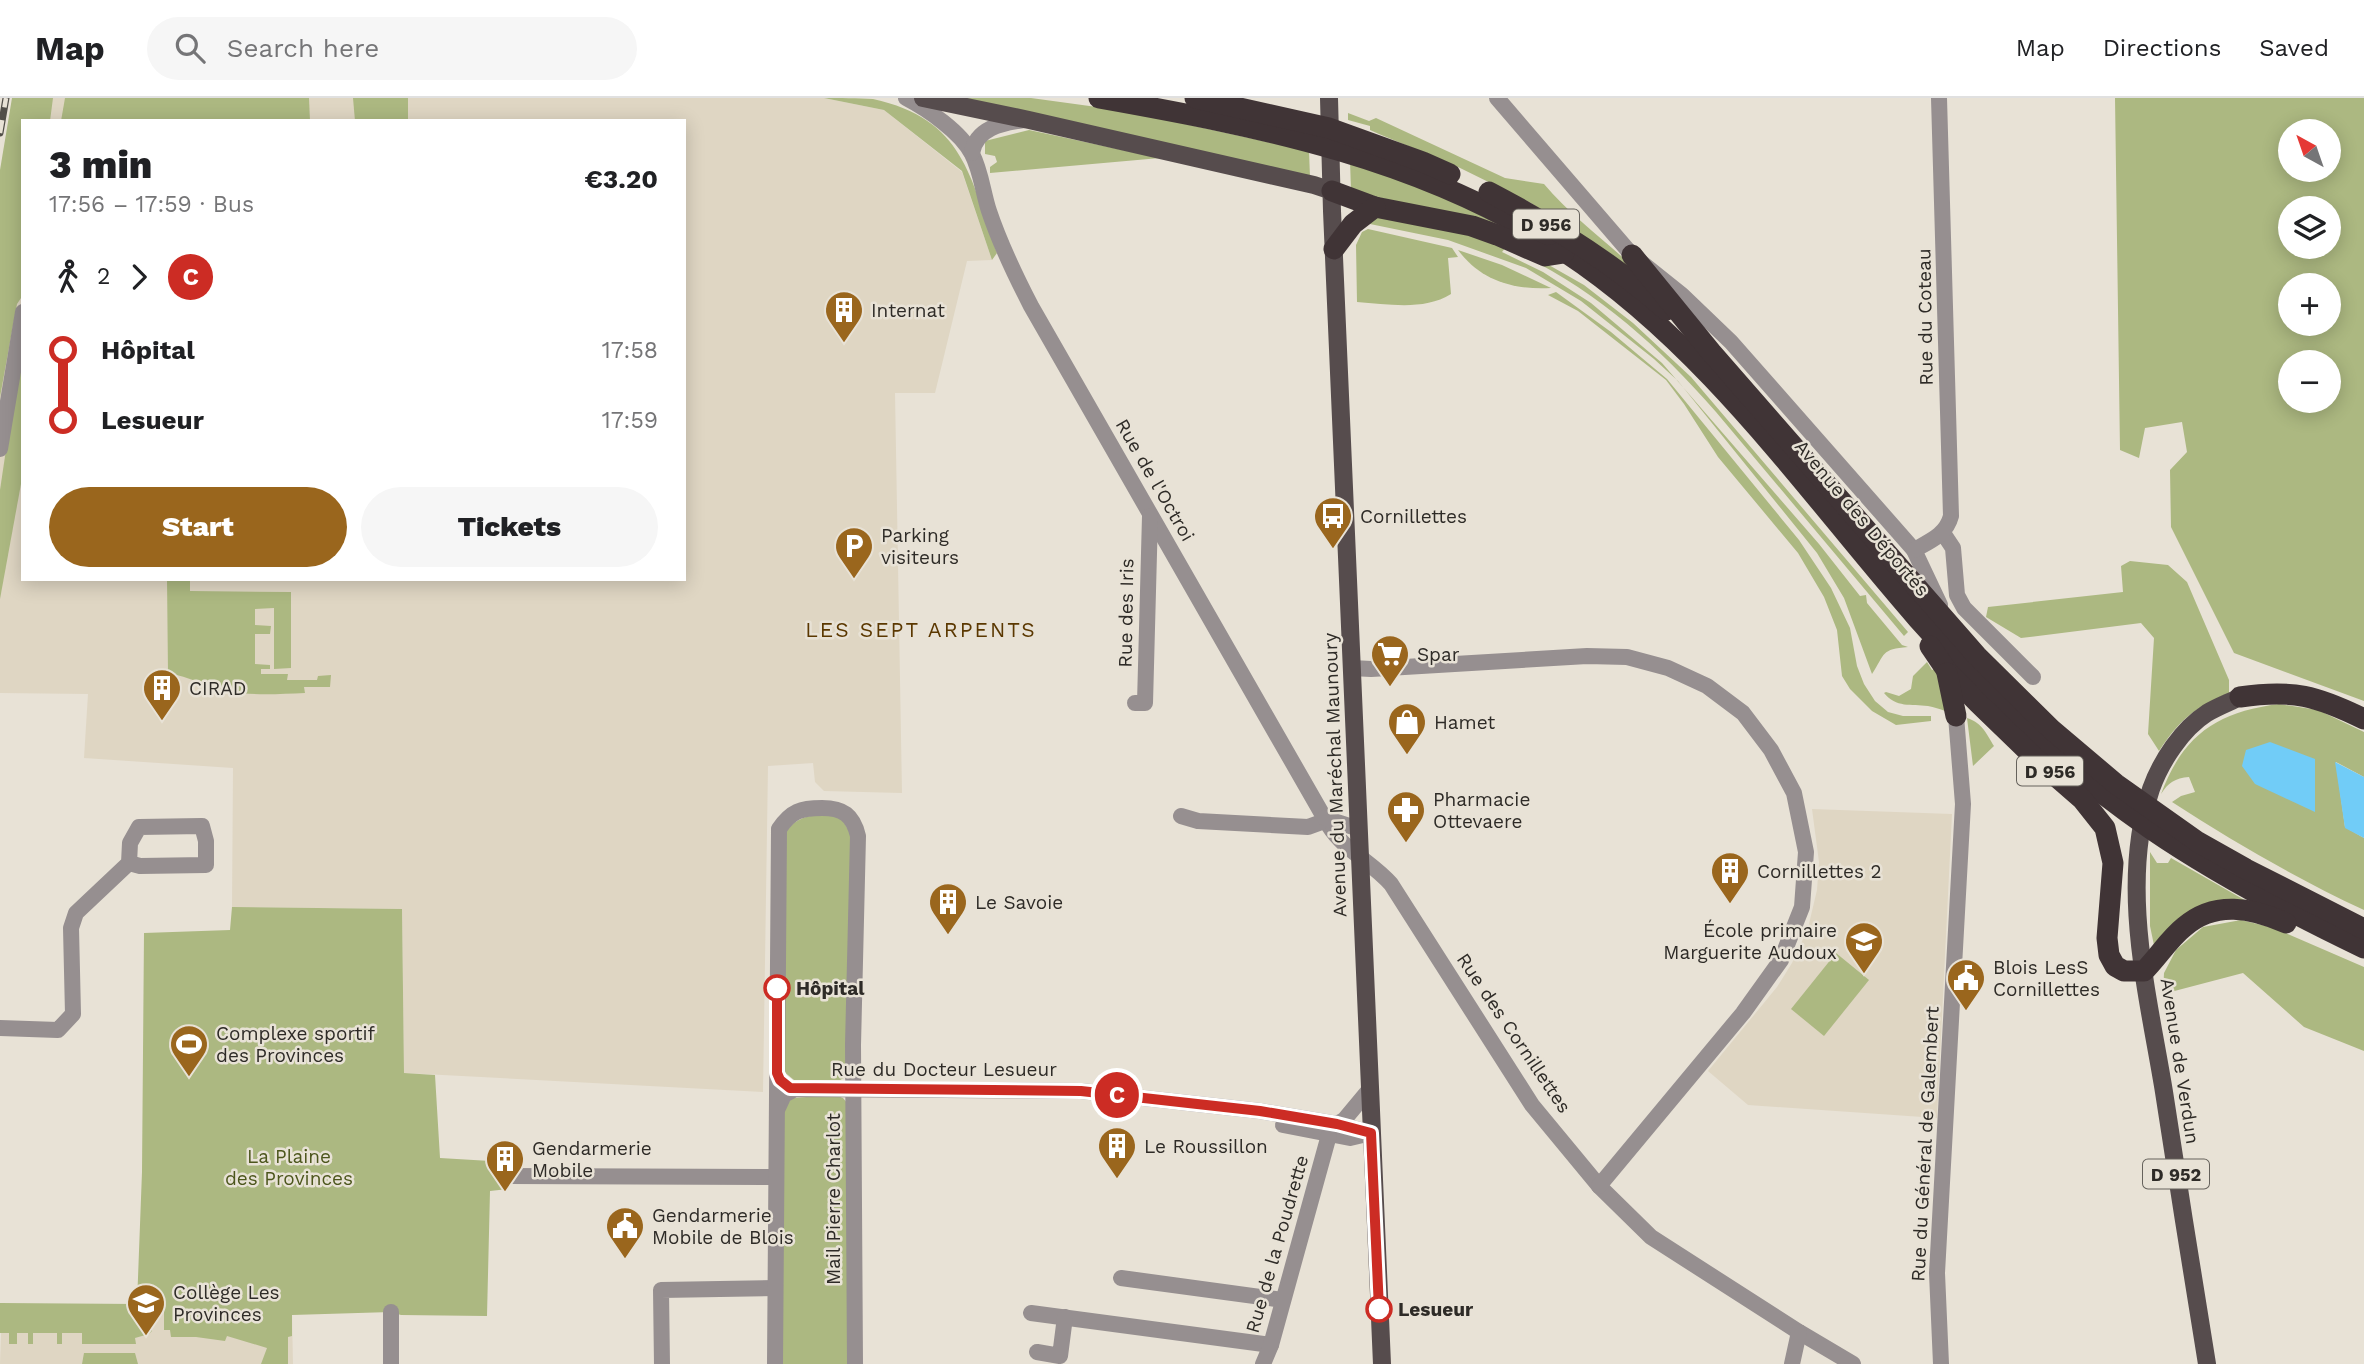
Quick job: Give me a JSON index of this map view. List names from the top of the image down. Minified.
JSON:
{"streets":{"highway":["D 956","Avenue des Déportés"],"main road":["Avenue du Maréchal Maunoury","Avenue de Verdun","D 952"],"street":["Rue du Coteau","Rue de l'Octroi","Rue des Iris","Rue des Cornillettes","Rue du Docteur Lesueur","Rue du Général de Galembert","Mail Pierre Charlot","Rue de la Poudrette"]},"crossings":[["D 956","Avenue des Déportés"],["D 956","Avenue du Maréchal Maunoury"],["D 956","Avenue de Verdun"],["Rue de l'Octroi","Rue des Iris"],["Rue de l'Octroi","Avenue du Maréchal Maunoury"],["Rue de l'Octroi","Rue des Cornillettes"],["Avenue des Déportés","Avenue de Verdun"],["Avenue du Maréchal Maunoury","Rue des Cornillettes"],["Avenue du Maréchal Maunoury","Rue du Docteur Lesueur"],["Rue du Docteur Lesueur","Mail Pierre Charlot"],["Rue du Docteur Lesueur","Rue de la Poudrette"]],"districts":["LES SEPT ARPENTS"],"parks":["La Plaine des Provinces"],"places":{"building":["Internat","CIRAD","Cornillettes 2","Le Savoie","Le Roussillon","Gendarmerie Mobile"],"bus stop":["Cornillettes"],"parking":["Parking visiteurs"],"supermarket":["Spar"],"shop":["Hamet"],"pharmacy":["Pharmacie Ottevaere"],"school or university":["École primaire Marguerite Audoux","Collège Les Provinces"],"other":["Hôpital","Lesueur"],"public building":["Blois LesS Cornillettes","Gendarmerie Mobile de Blois"],"sports":["Complexe sportif des Provinces"]},"lines":["bus line C"],"north":"top left","page":{"header":"Map","search":"Search here","nav":["Map","Directions","Saved"],"on_map":"C","map_buttons":["+","−"],"heading":["3 min","17:56 – 17:59 · Bus","€3.20"],"legs":["2","C"],"list":[{"name":"Hôpital","value":"17:58"},{"name":"Lesueur","value":"17:59"}],"buttons":["Start","Tickets"]}}
